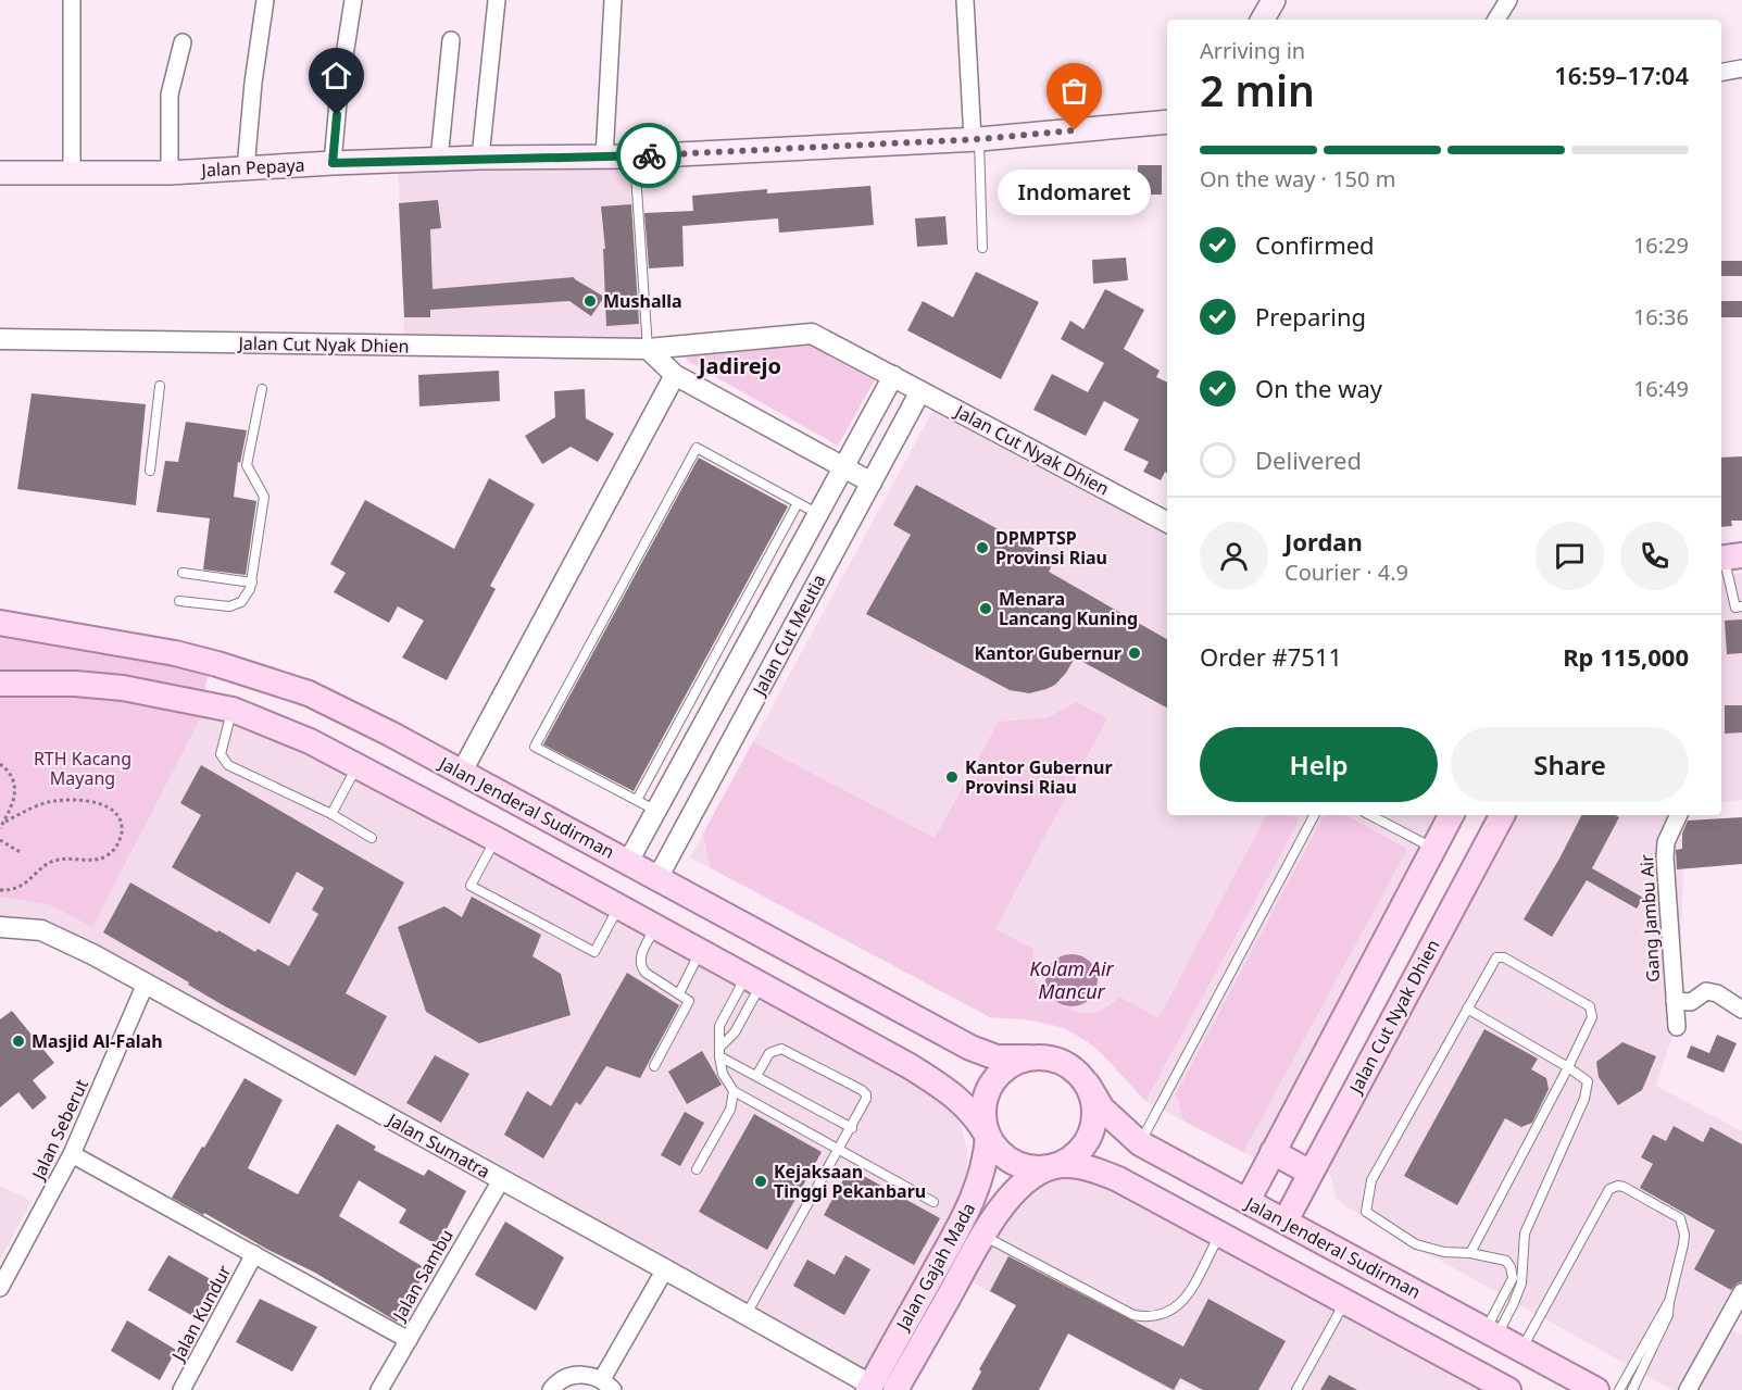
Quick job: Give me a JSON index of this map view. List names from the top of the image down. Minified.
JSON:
{"streets":{"main road":["Jalan Pepaya","Jalan Cut Nyak Dhien","Jalan Jenderal Sudirman","Jalan Gajah Mada"],"street":["Jalan Cut Meutia","Gang Jambu Air","Jalan Seberut","Jalan Sumatra","Jalan Sambu","Jalan Kundur"]},"crossings":[["Jalan Cut Nyak Dhien","Jalan Cut Meutia"],["Jalan Cut Nyak Dhien","Jalan Jenderal Sudirman"],["Jalan Cut Meutia","Jalan Jenderal Sudirman"],["Jalan Jenderal Sudirman","Jalan Gajah Mada"],["Jalan Seberut","Jalan Sumatra"],["Jalan Sumatra","Jalan Gajah Mada"],["Jalan Sumatra","Jalan Sambu"]],"districts":["Jadirejo"],"water":["Kolam Air Mancur"],"parks":["RTH Kacang Mayang"],"places":["Indomaret","Mushalla","DPMPTSP Provinsi Riau","Menara Lancang Kuning","Kantor Gubernur","Kantor Gubernur Provinsi Riau","Masjid Al-Falah","Kejaksaan Tinggi Pekanbaru"],"page":{"heading":["2 min","Arriving in","16:59–17:04"],"panel":["Jordan","Courier · 4.9","Order #7511","Rp 115,000"],"bar":"On the way · 150 m","bubble":"Indomaret","list":[["Confirmed","16:29"],["Preparing","16:36"],["On the way","16:49"],"Delivered"],"buttons":["Help","Share"]}}
